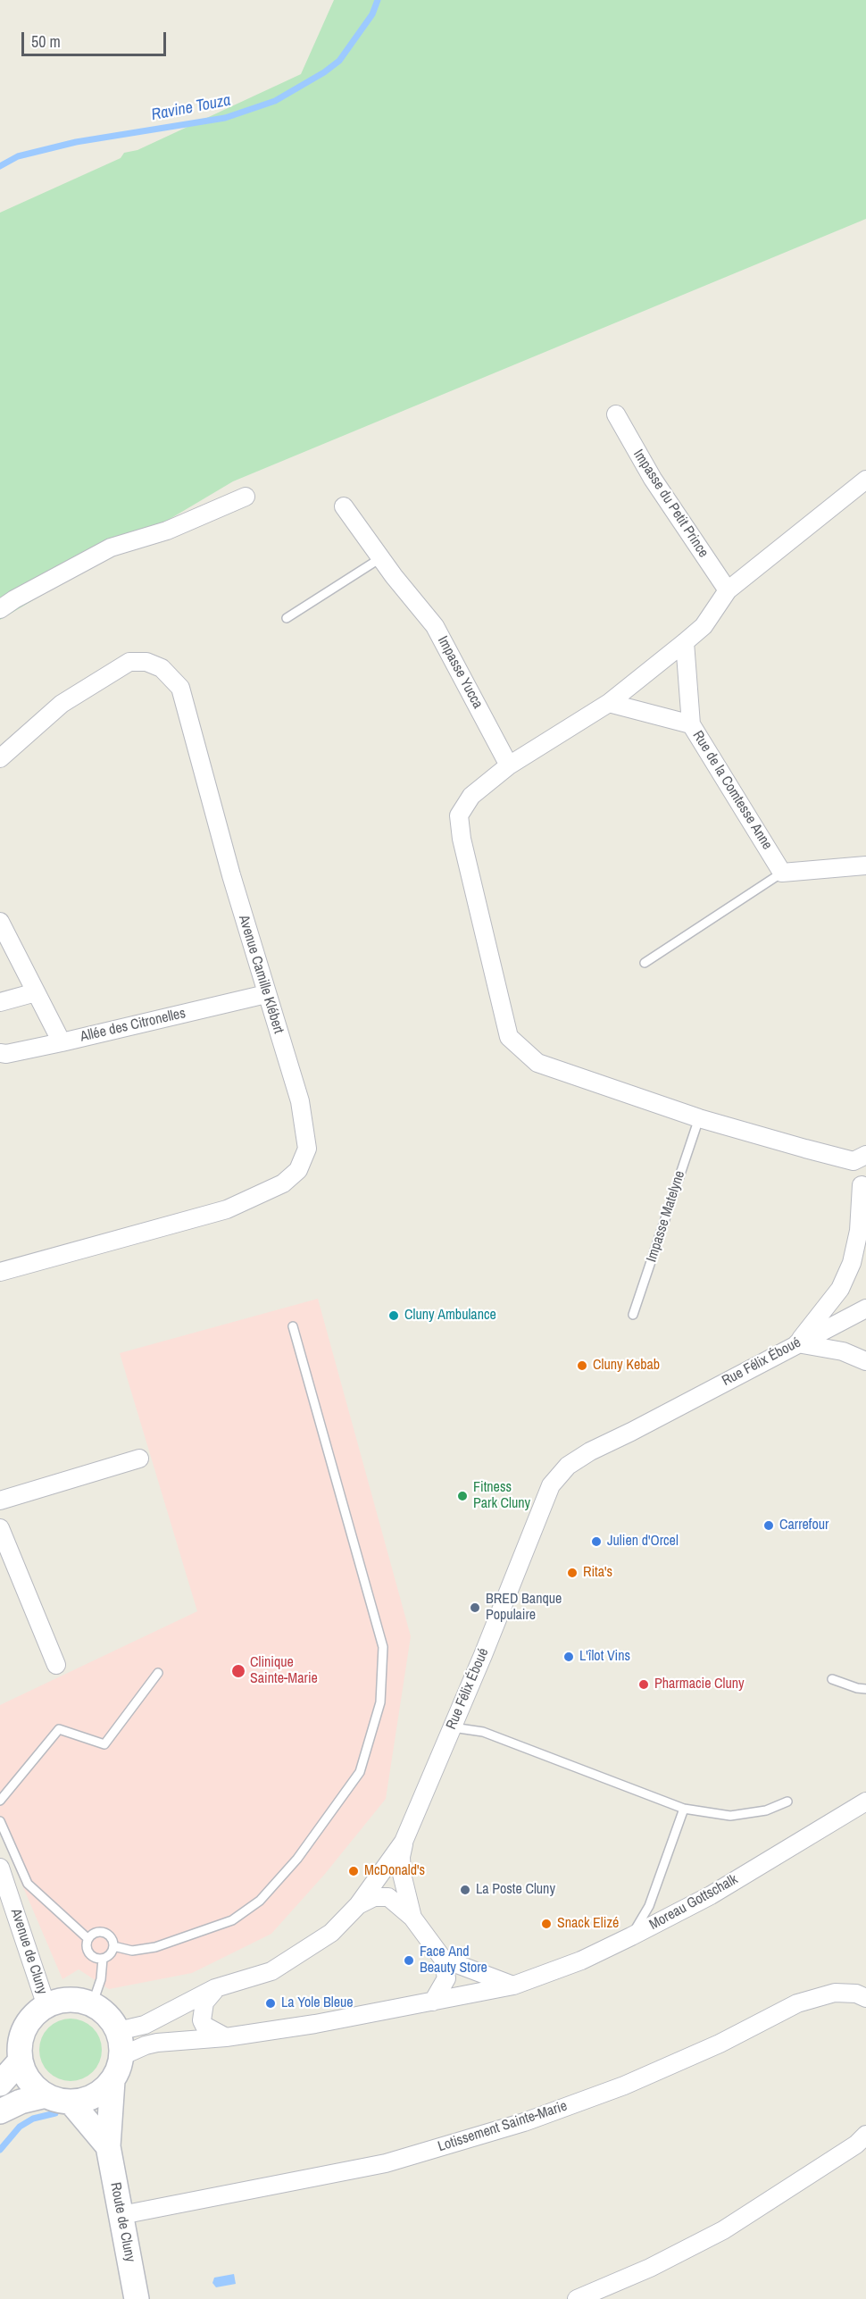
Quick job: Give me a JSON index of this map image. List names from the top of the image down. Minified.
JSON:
{"streets":{"main road":["Route de Cluny"],"street":["Impasse du Petit Prince","Impasse Yucca","Rue de la Comtesse Anne","Avenue Camille Klébert","Allée des Citronelles","Rue Félix Éboué","Moreau Gottschalk","Avenue de Cluny","Lotissement Sainte-Marie"],"lane":["Impasse Matelyne"]},"crossings":[["Avenue Camille Klébert","Allée des Citronelles"],["Rue Félix Éboué","Moreau Gottschalk"],["Rue Félix Éboué","Avenue de Cluny"],["Rue Félix Éboué","Route de Cluny"],["Moreau Gottschalk","Avenue de Cluny"],["Moreau Gottschalk","Route de Cluny"],["Avenue de Cluny","Route de Cluny"],["Lotissement Sainte-Marie","Route de Cluny"]],"water":["Ravine Touza"],"places":["Cluny Ambulance","Cluny Kebab","Fitness Park Cluny","Carrefour","Julien d'Orcel","Rita's","BRED Banque Populaire","L'îlot Vins","Clinique Sainte-Marie","Pharmacie Cluny","McDonald's","La Poste Cluny","Snack Elizé","Face And Beauty Store","La Yole Bleue"],"scale_bar":"50 m"}
